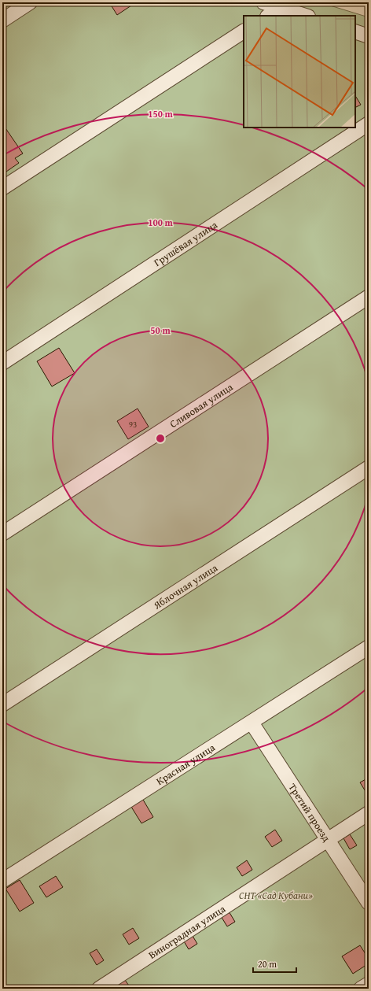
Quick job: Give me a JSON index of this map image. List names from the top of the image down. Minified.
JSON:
{"streets":{"street":["Грушёвая улица","Сливовая улица","Яблочная улица","Красная улица","Третий проезд","Виноградная улица"]},"crossings":[["Красная улица","Третий проезд"],["Третий проезд","Виноградная улица"]],"parks":["СНТ «Сад Кубани»"],"house_numbers":["93"],"scale_bar":"20 m","rings":["150 m","100 m","50 m"]}
